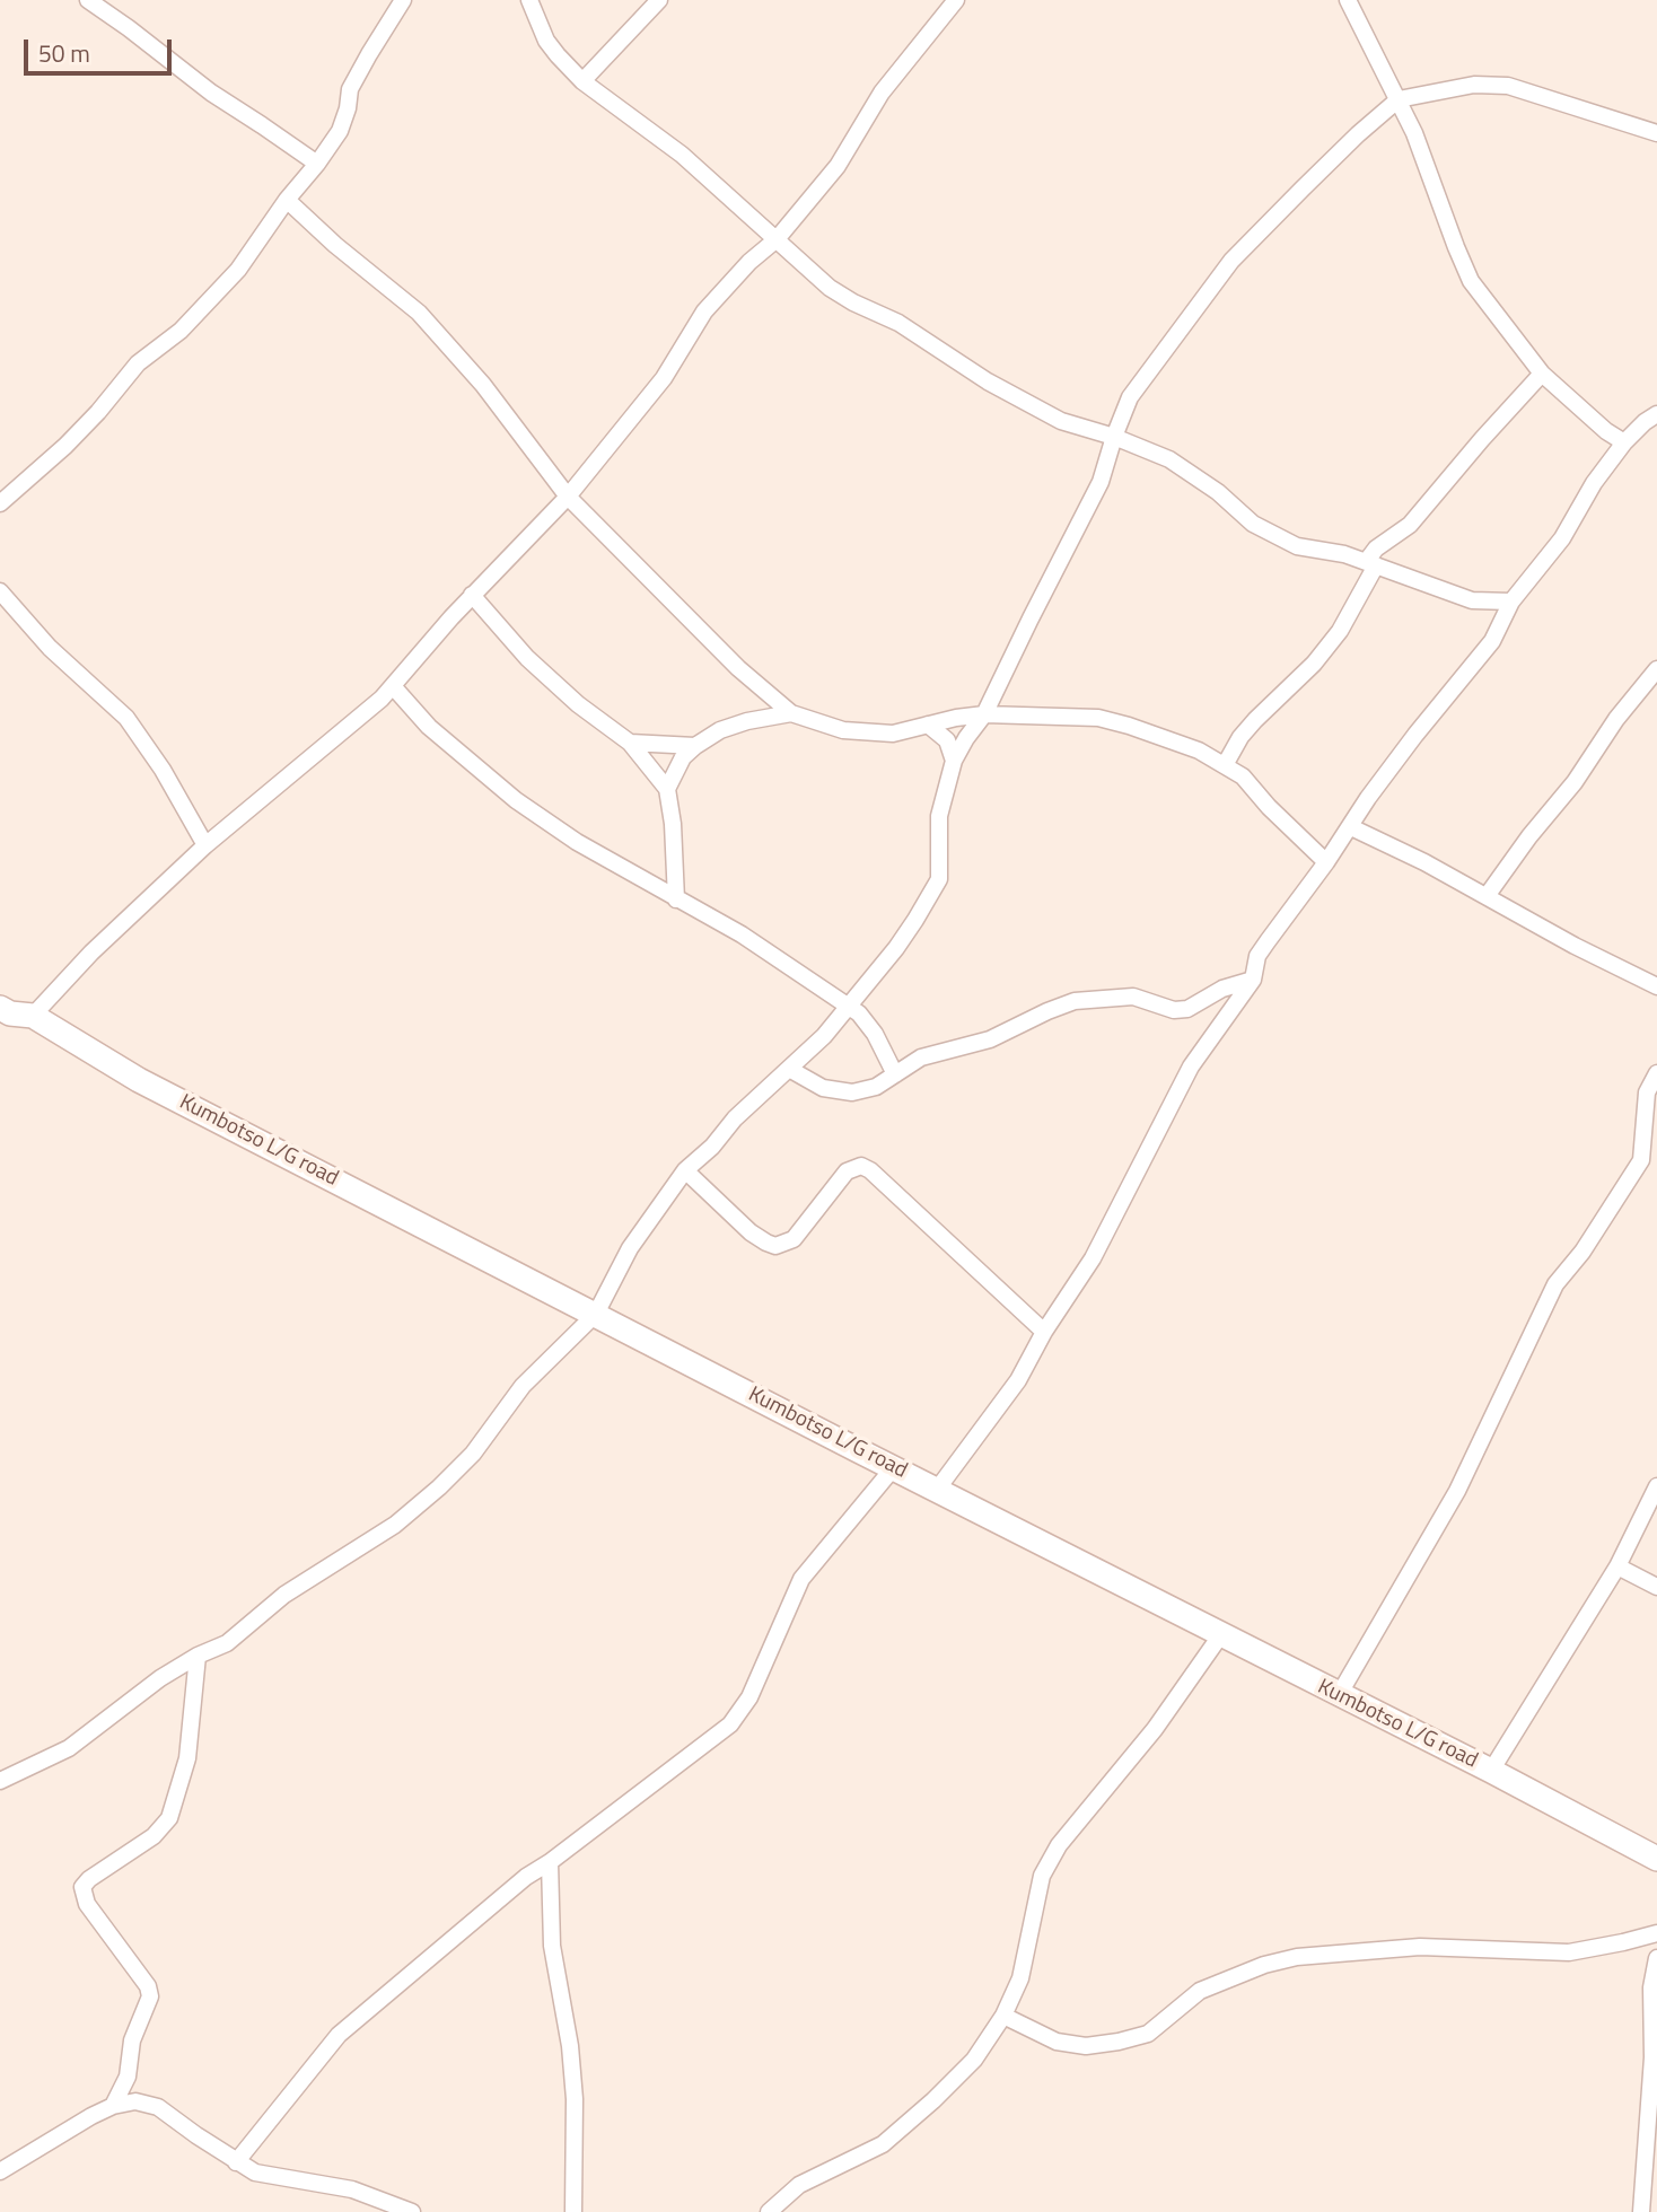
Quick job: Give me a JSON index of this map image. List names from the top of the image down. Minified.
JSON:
{"streets":{"main road":["Kumbotso L/G road"]},"scale_bar":"50 m"}
